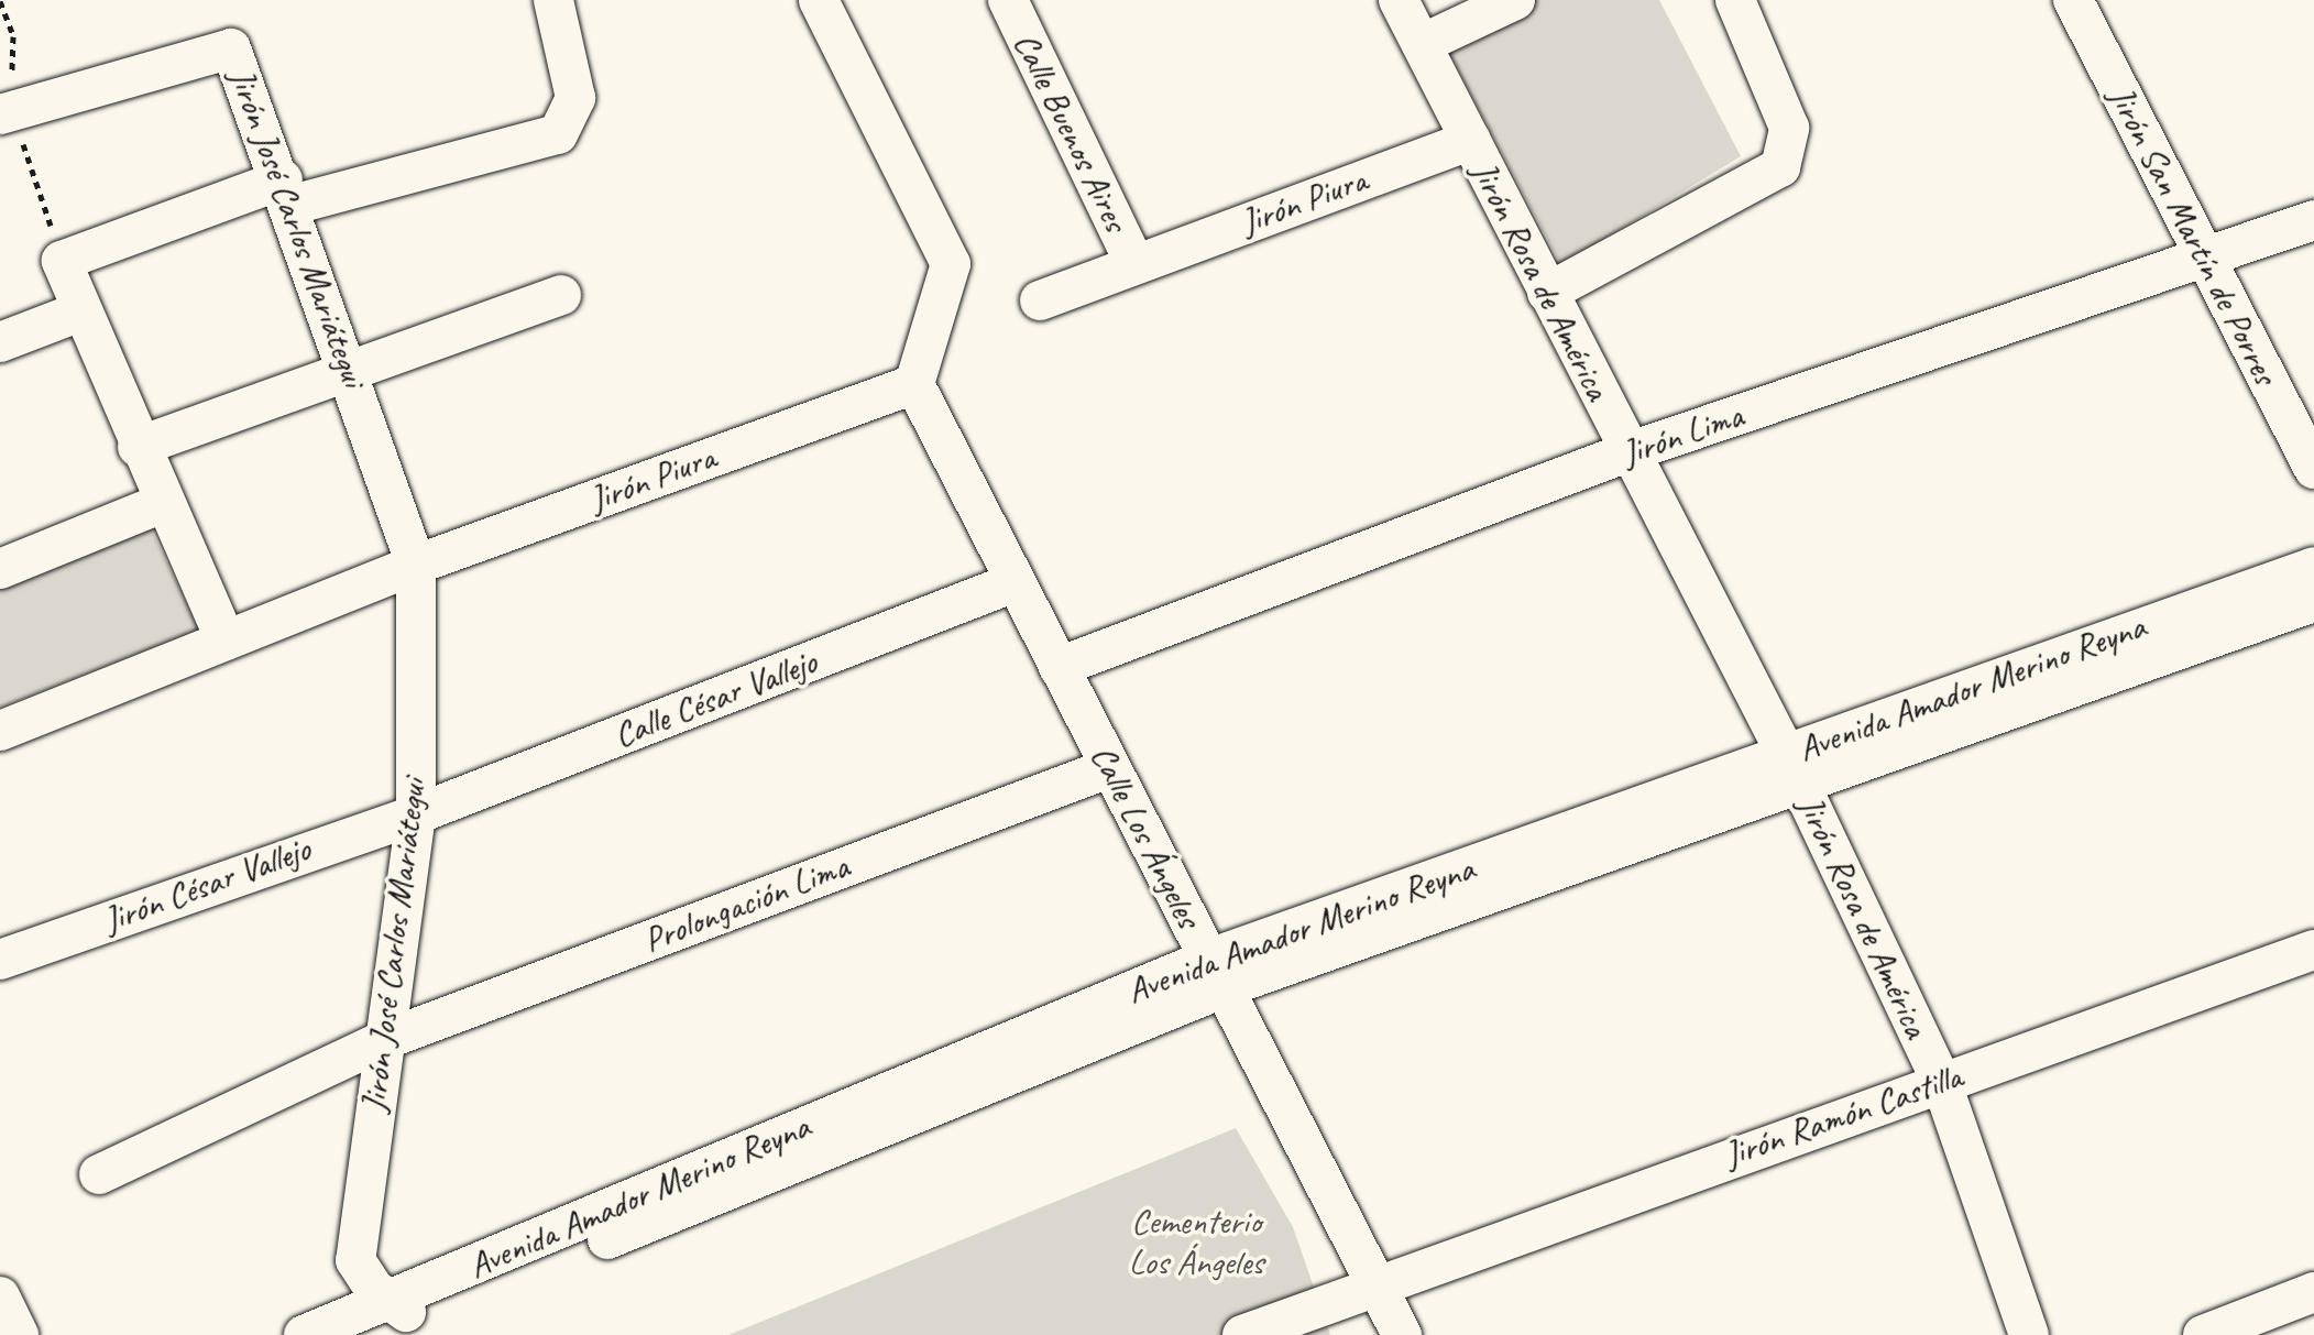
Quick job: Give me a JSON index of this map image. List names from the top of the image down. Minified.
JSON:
{"streets":{"street":["Calle Buenos Aires","Jirón Piura","Jirón José Carlos Mariátegui","Jirón San Martín de Porres","Jirón Rosa de América","Jirón Lima","Avenida Amador Merino Reyna","Calle César Vallejo","Calle Los Ángeles","Jirón César Vallejo","Prolongación Lima","Jirón Ramón Castilla"]},"crossings":[["Calle Buenos Aires","Jirón Piura"],["Jirón Piura","Jirón José Carlos Mariátegui"],["Jirón Piura","Jirón Rosa de América"],["Jirón Piura","Calle Los Ángeles"],["Jirón José Carlos Mariátegui","Avenida Amador Merino Reyna"],["Jirón José Carlos Mariátegui","Calle César Vallejo"],["Jirón José Carlos Mariátegui","Jirón César Vallejo"],["Jirón José Carlos Mariátegui","Prolongación Lima"],["Jirón San Martín de Porres","Jirón Lima"],["Jirón Rosa de América","Jirón Lima"],["Jirón Rosa de América","Avenida Amador Merino Reyna"],["Jirón Rosa de América","Jirón Ramón Castilla"],["Jirón Lima","Calle Los Ángeles"],["Avenida Amador Merino Reyna","Calle Los Ángeles"],["Calle César Vallejo","Calle Los Ángeles"],["Calle César Vallejo","Jirón César Vallejo"],["Calle Los Ángeles","Prolongación Lima"],["Calle Los Ángeles","Jirón Ramón Castilla"]],"parks":["Cementerio Los Ángeles"]}
